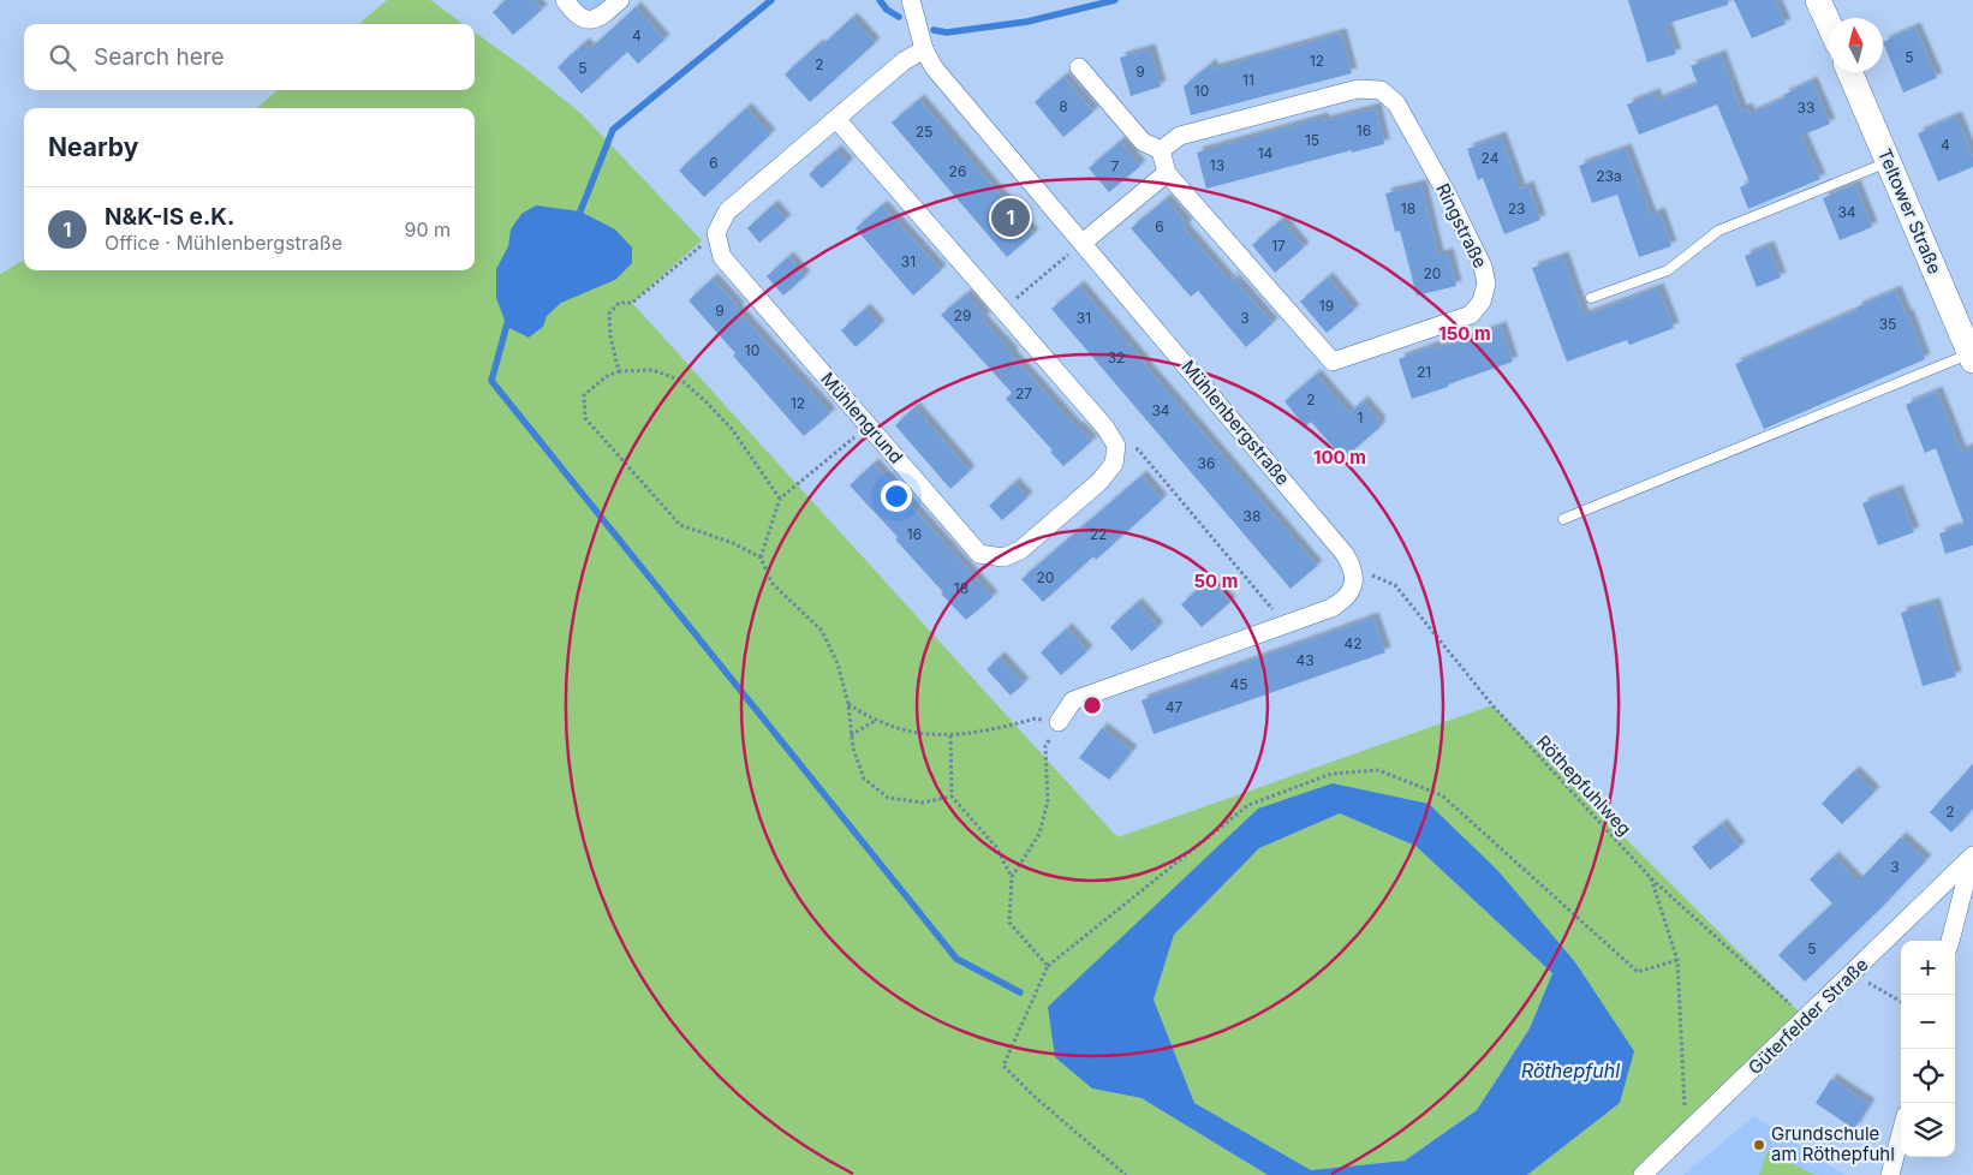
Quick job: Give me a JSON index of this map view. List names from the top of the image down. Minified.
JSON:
{"streets":{"main road":["Teltower Straße"],"street":["Ringstraße","Mühlengrund","Mühlenbergstraße","Güterfelder Straße"],"path":["Röthepfuhlweg"]},"crossings":[["Mühlenbergstraße","Röthepfuhlweg"],["Röthepfuhlweg","Güterfelder Straße"]],"water":["Röthepfuhl"],"places":["Grundschule am Röthepfuhl"],"house_numbers":["4","5","12","2","5","9","11","10","8","33","16","25","15","4","14","24","6","13","7","26","23a","18","23","34","6","17","31","20","19","9","29","31","3","35","10","32","21","27","2","12","34","1","36","38","16","22","20","18","42","43","45","47","2","3","5"],"north":"top","page":{"search":"Search here","heading":"Nearby","list":[{"mark":"1","name":"N&K-IS e.K.","note":"Office · Mühlenbergstraße","value":"90 m"}],"pins":"1","map_buttons":["+","−"]},"rings":["150 m","100 m","50 m"]}
